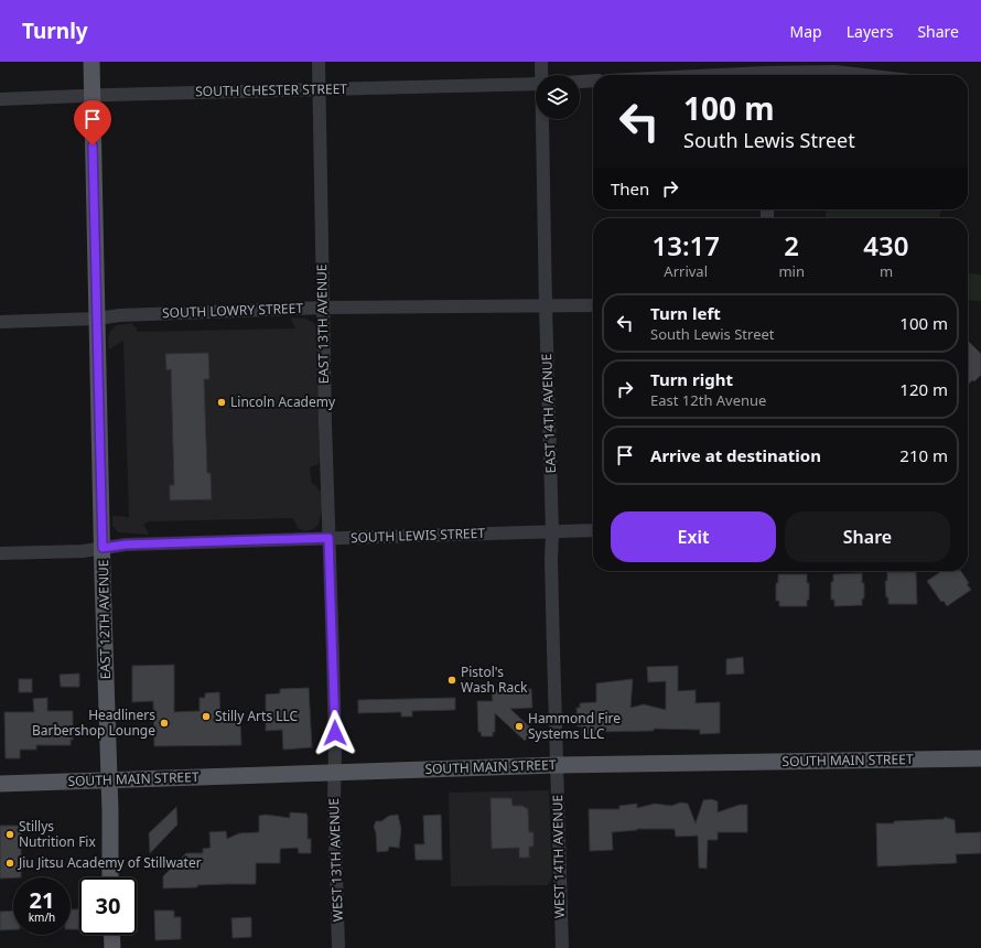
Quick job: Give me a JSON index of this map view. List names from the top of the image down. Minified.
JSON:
{"streets":{"main road":["EAST 12TH AVENUE","SOUTH MAIN STREET"],"street":["SOUTH CHESTER STREET","SOUTH LOWRY STREET","EAST 13TH AVENUE","EAST 14TH AVENUE","SOUTH LEWIS STREET","WEST 14TH AVENUE","WEST 13TH AVENUE"]},"crossings":[["SOUTH CHESTER STREET","EAST 13TH AVENUE"],["SOUTH CHESTER STREET","EAST 12TH AVENUE"],["SOUTH LOWRY STREET","EAST 13TH AVENUE"],["SOUTH LOWRY STREET","EAST 14TH AVENUE"],["SOUTH LOWRY STREET","EAST 12TH AVENUE"],["EAST 13TH AVENUE","SOUTH LEWIS STREET"],["EAST 13TH AVENUE","SOUTH MAIN STREET"],["EAST 13TH AVENUE","WEST 13TH AVENUE"],["EAST 14TH AVENUE","SOUTH LEWIS STREET"],["EAST 14TH AVENUE","SOUTH MAIN STREET"],["EAST 14TH AVENUE","WEST 14TH AVENUE"],["SOUTH LEWIS STREET","EAST 12TH AVENUE"],["EAST 12TH AVENUE","SOUTH MAIN STREET"],["SOUTH MAIN STREET","WEST 14TH AVENUE"],["SOUTH MAIN STREET","WEST 13TH AVENUE"]],"places":["Lincoln Academy","Pistol's Wash Rack","Stilly Arts LLC","Headliners Barbershop Lounge","Hammond Fire Systems LLC","Stillys Nutrition Fix","Jiu Jitsu Academy of Stillwater"],"page":{"header":"Turnly","nav":["Map","Layers","Share"],"turn":["100 m","South Lewis Street"],"then":"Then","eta":["13:17","Arrival","2","min","430","m"],"list":[{"name":"Turn left","note":"South Lewis Street","value":"100 m"},{"name":"Turn right","note":"East 12th Avenue","value":"120 m"},{"name":"Arrive at destination","value":"210 m"}],"buttons":["Exit","Share"],"speed":"21 km/h","limit":"30"}}
